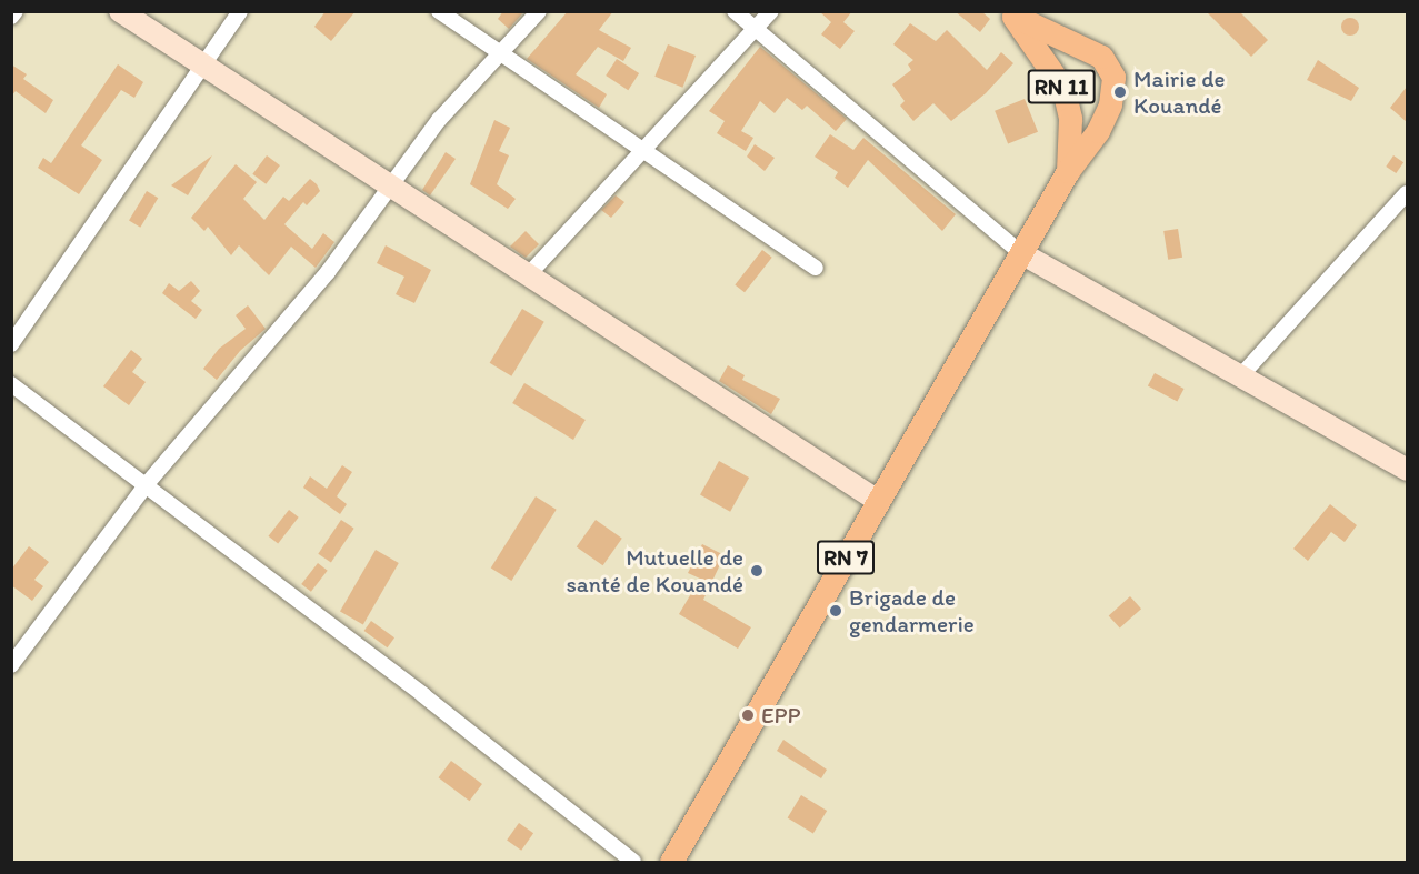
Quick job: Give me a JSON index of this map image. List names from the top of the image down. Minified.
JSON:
{"streets":{"main road":["RN 11","RN 7"]},"crossings":[["RN 11","RN 7"]],"places":["Mairie de Kouandé","Mutuelle de santé de Kouandé","Brigade de gendarmerie","EPP"]}
